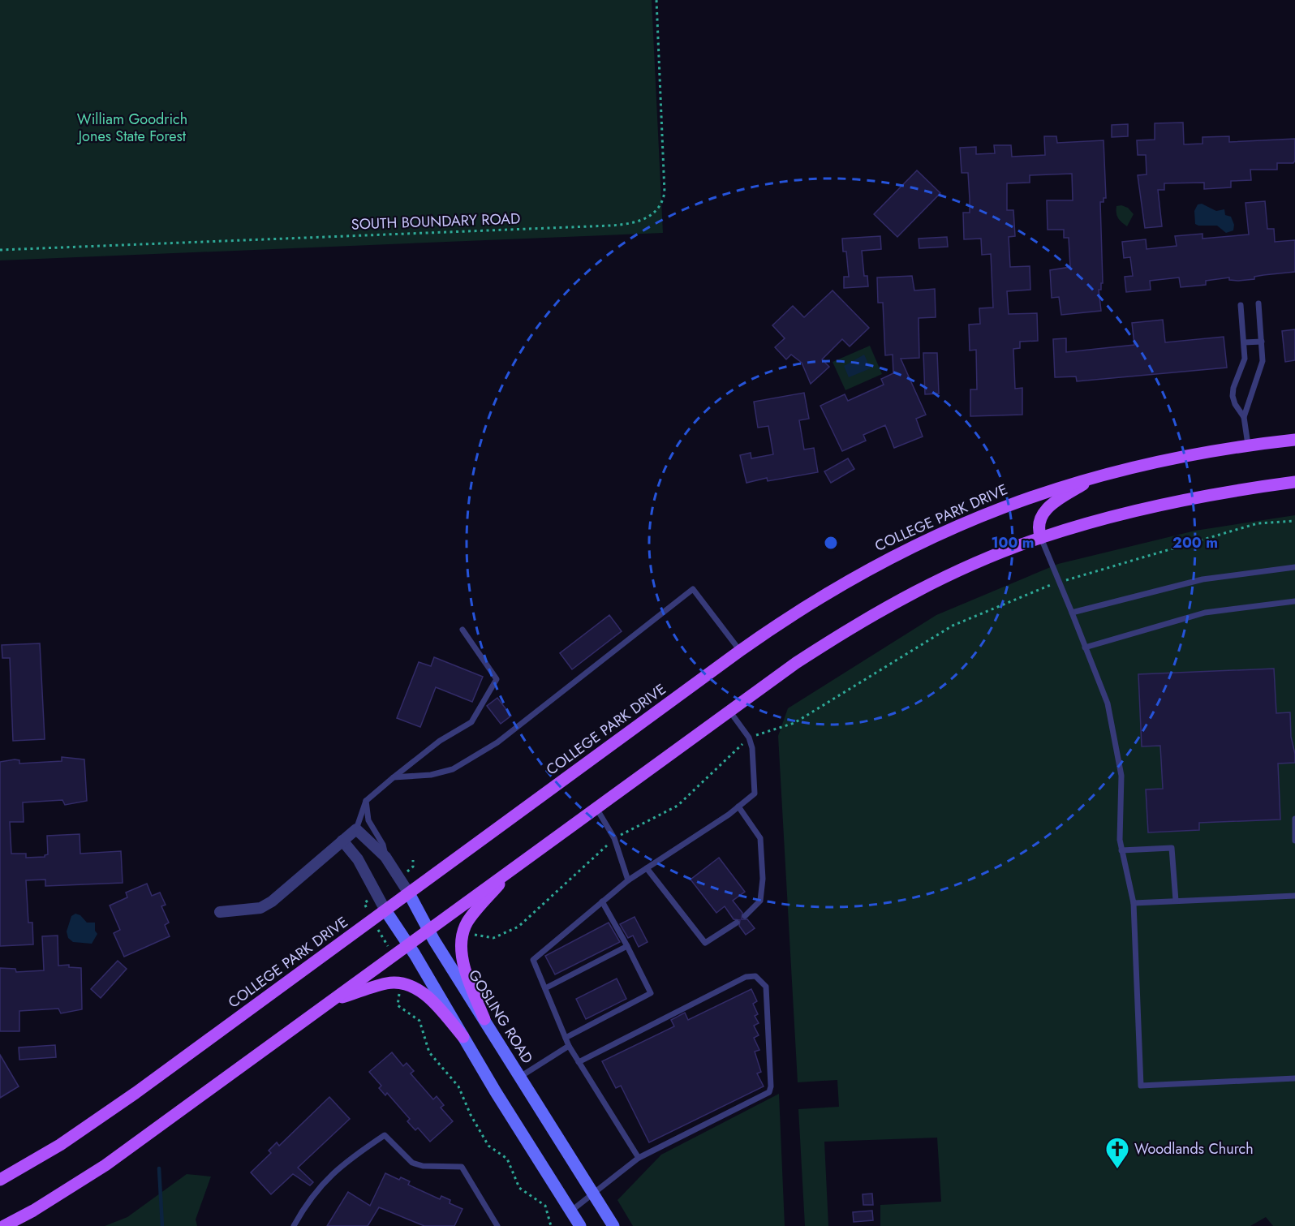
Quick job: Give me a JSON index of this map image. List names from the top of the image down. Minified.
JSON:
{"streets":{"main road":["COLLEGE PARK DRIVE","GOSLING ROAD"],"path":["SOUTH BOUNDARY ROAD"]},"crossings":[["COLLEGE PARK DRIVE","GOSLING ROAD"]],"parks":["William Goodrich Jones State Forest"],"places":{"church":["Woodlands Church"]},"rings":["100 m","200 m"]}
